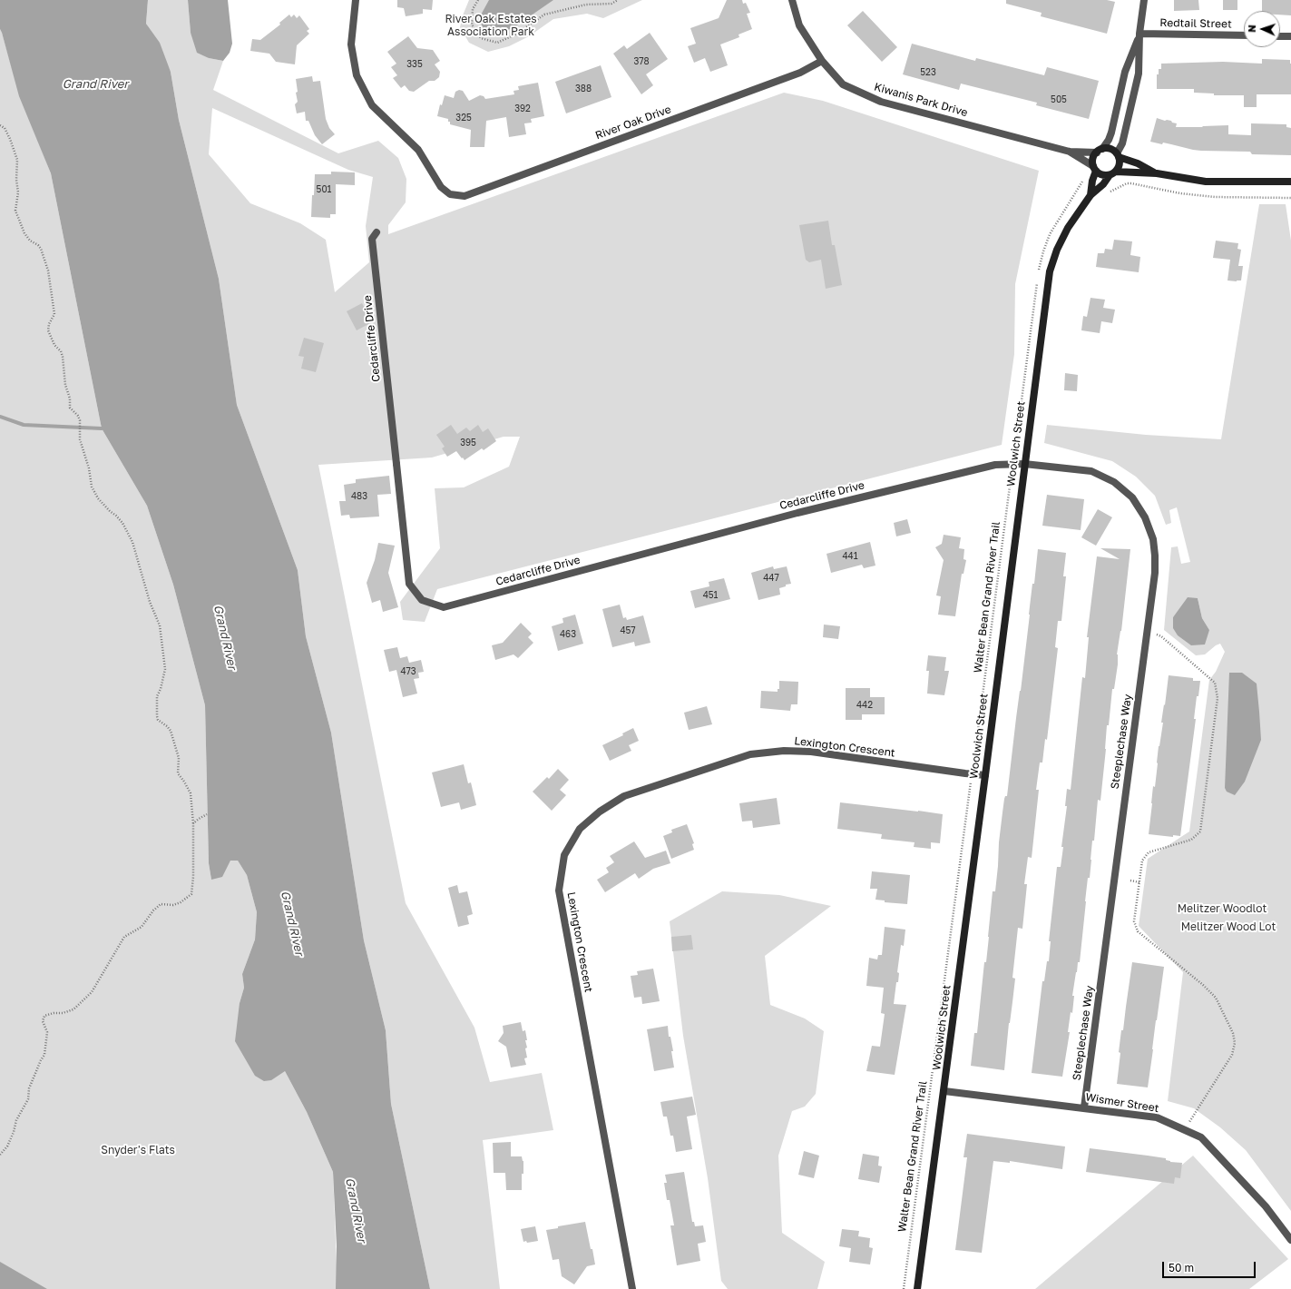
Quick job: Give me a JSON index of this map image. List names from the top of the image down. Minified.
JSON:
{"streets":{"street":["Redtail Street","Kiwanis Park Drive","River Oak Drive","Cedarcliffe Drive","Woolwich Street","Steeplechase Way","Lexington Crescent","Wismer Street"],"path":["Walter Bean Grand River Trail"]},"crossings":[["Kiwanis Park Drive","River Oak Drive"],["Kiwanis Park Drive","Woolwich Street"],["Cedarcliffe Drive","Woolwich Street"],["Cedarcliffe Drive","Steeplechase Way"],["Woolwich Street","Steeplechase Way"],["Woolwich Street","Lexington Crescent"],["Woolwich Street","Wismer Street"],["Steeplechase Way","Wismer Street"]],"water":["Grand River"],"parks":["River Oak Estates Association Park","Melitzer Woodlot","Melitzer Wood Lot","Snyder's Flats"],"house_numbers":["378","335","523","388","505","392","325","501","395","483","441","447","451","457","463","473","442"],"scale_bar":"50 m","north":"left"}
